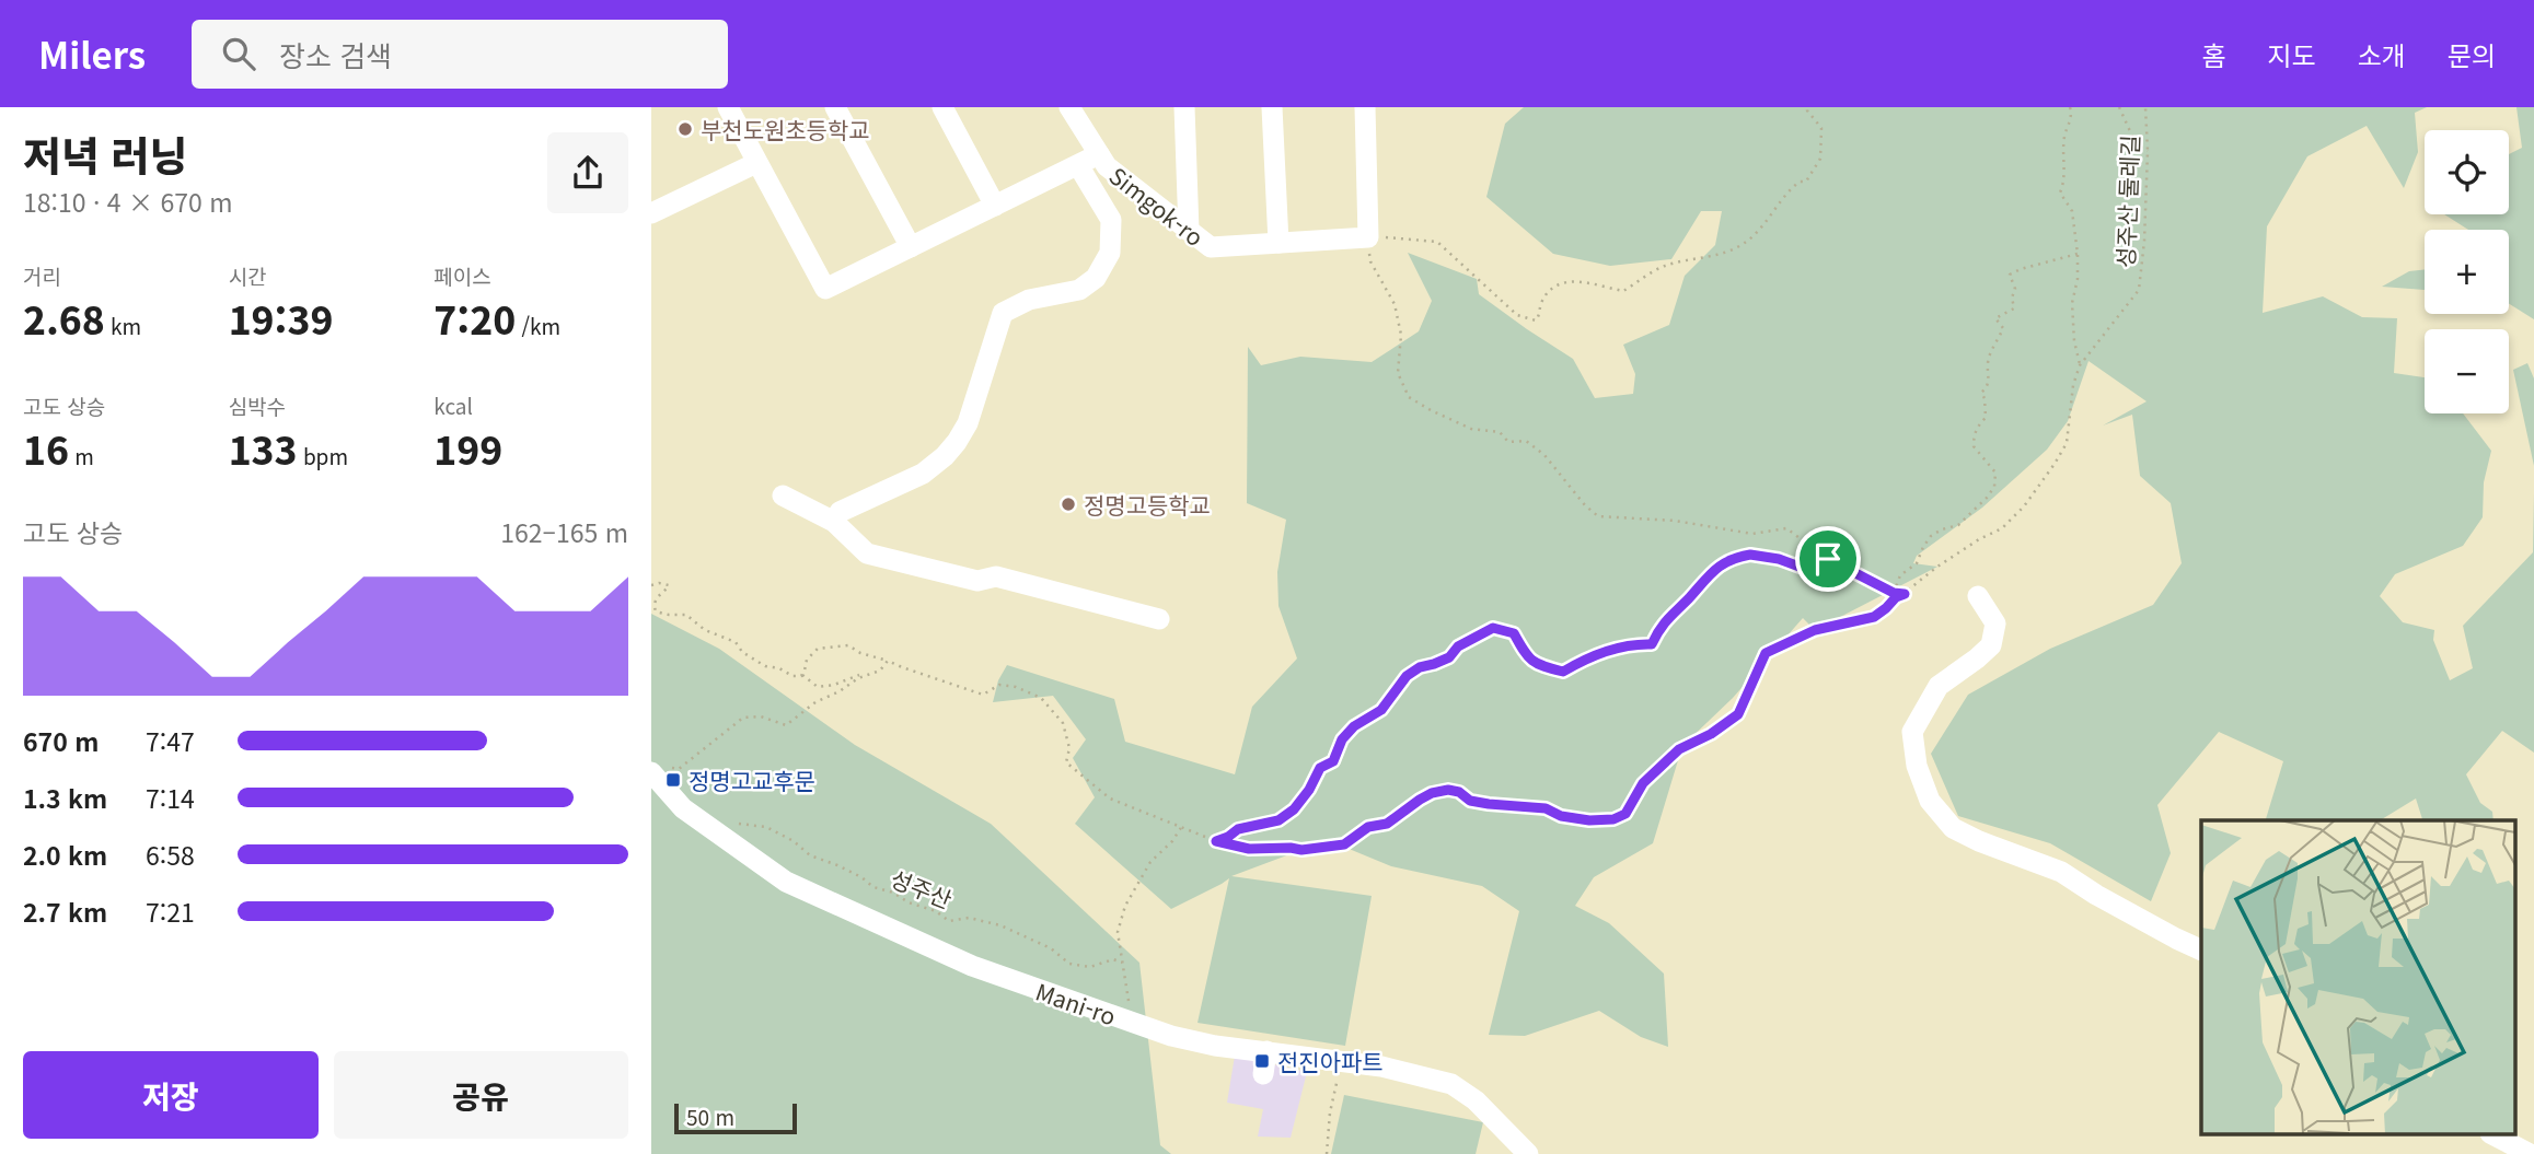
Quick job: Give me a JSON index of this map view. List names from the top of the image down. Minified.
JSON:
{"streets":{"street":["Simgok-ro","Mani-ro"],"path":["성주산 둘레길","성주산"]},"crossings":[["성주산","Mani-ro"]],"places":{"other":["부천도원초등학교","정명고등학교"],"transit":["정명고교후문","전진아파트"]},"scale_bar":"50 m","page":{"header":"Milers","search":"장소 검색","nav":["홈","지도","소개","문의"],"heading":["저녁 러닝","18:10 · 4 × 670 m"],"map_buttons":["+","−"],"stats":[["거리","2.68 km"],["시간","19:39"],["페이스","7:20 /km"],["고도 상승","16 m"],["심박수","133 bpm"],["kcal","199"]],"chart":["고도 상승","162–165 m"],"list":[{"name":"670 m","note":"7:47"},{"name":"1.3 km","note":"7:14"},{"name":"2.0 km","note":"6:58"},{"name":"2.7 km","note":"7:21"}],"buttons":["저장","공유"],"scale":"50 m"}}
